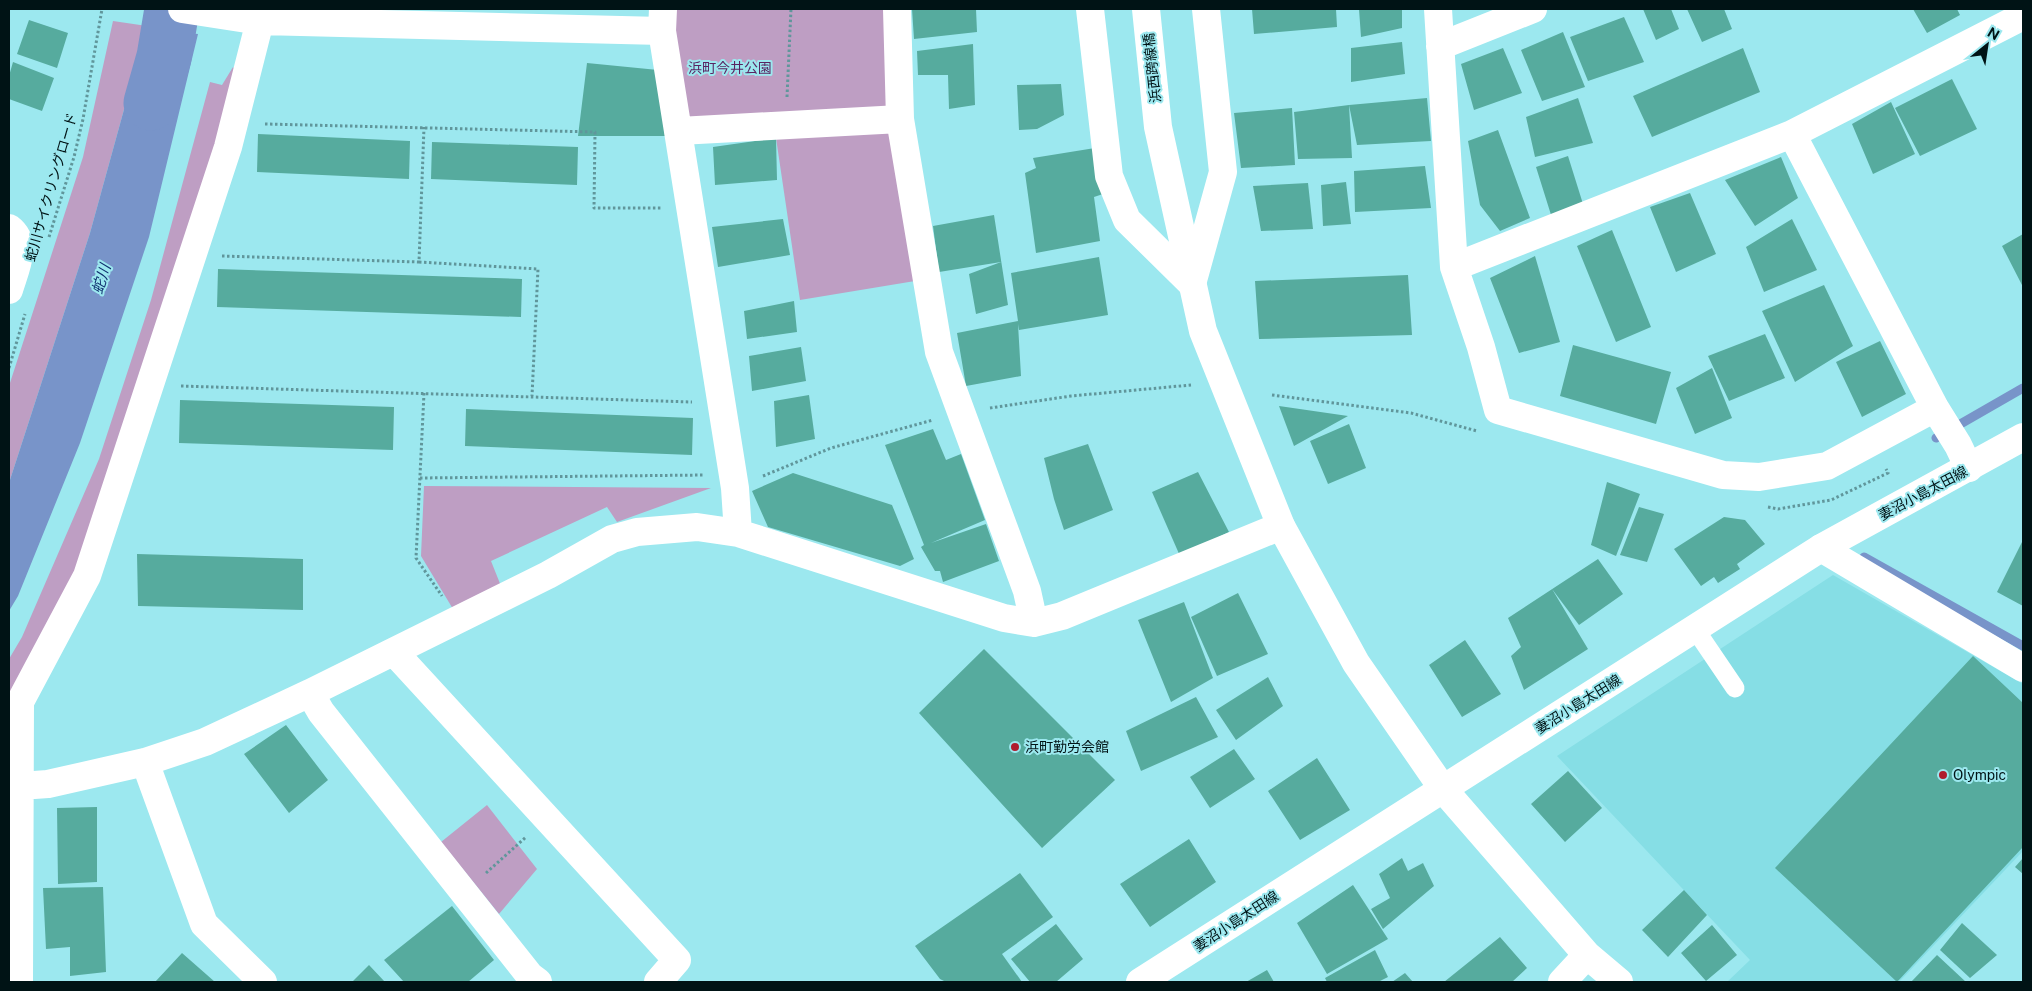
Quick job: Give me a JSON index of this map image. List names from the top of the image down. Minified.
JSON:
{"streets":{"street":["浜西跨線橋","妻沼小島太田線"],"path":["蛇川サイクリングロード"]},"crossings":[["浜西跨線橋","妻沼小島太田線"]],"water":["蛇川"],"parks":["浜町今井公園"],"places":["浜町勤労会館","Olympic"],"north":"top right"}
